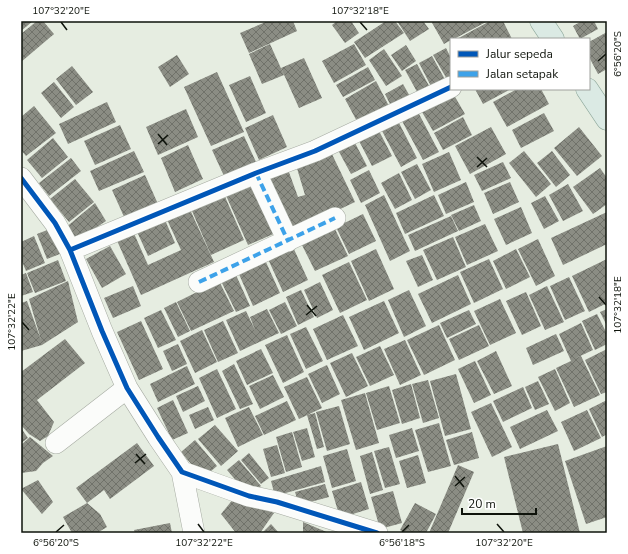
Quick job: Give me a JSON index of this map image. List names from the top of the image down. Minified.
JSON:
{"legend":["Jalur sepeda","Jalan setapak"],"scale_bar":"20 m","coordinates":["107°32'20\"E","107°32'18\"E","6°56'20\"S","107°32'22\"E","6°56'18\"S"]}
